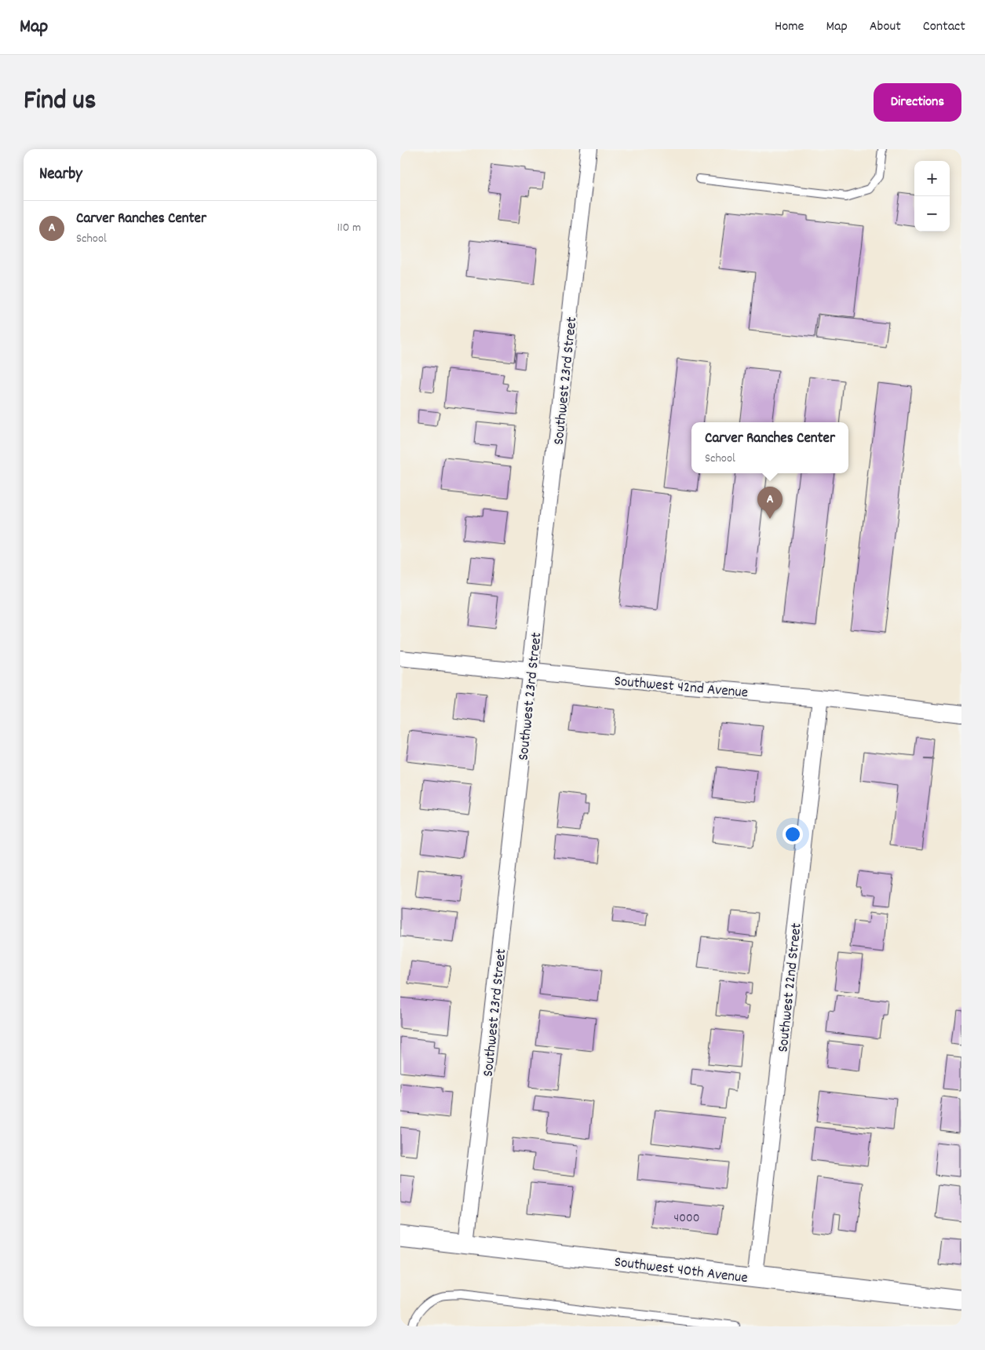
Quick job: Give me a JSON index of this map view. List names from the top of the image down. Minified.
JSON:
{"streets":{"street":["Southwest 23rd Street","Southwest 42nd Avenue","Southwest 22nd Street","Southwest 40th Avenue"]},"crossings":[["Southwest 23rd Street","Southwest 42nd Avenue"],["Southwest 23rd Street","Southwest 40th Avenue"],["Southwest 42nd Avenue","Southwest 22nd Street"],["Southwest 22nd Street","Southwest 40th Avenue"]],"house_numbers":["4000"],"page":{"header":"Map","nav":["Home","Map","About","Contact"],"title":"Find us","buttons":"Directions","heading":"Nearby","map_buttons":["+","−"],"list":[{"mark":"A","name":"Carver Ranches Center","note":"School","value":"110 m"}],"popup":["Carver Ranches Center","School"],"pins":"A"}}
